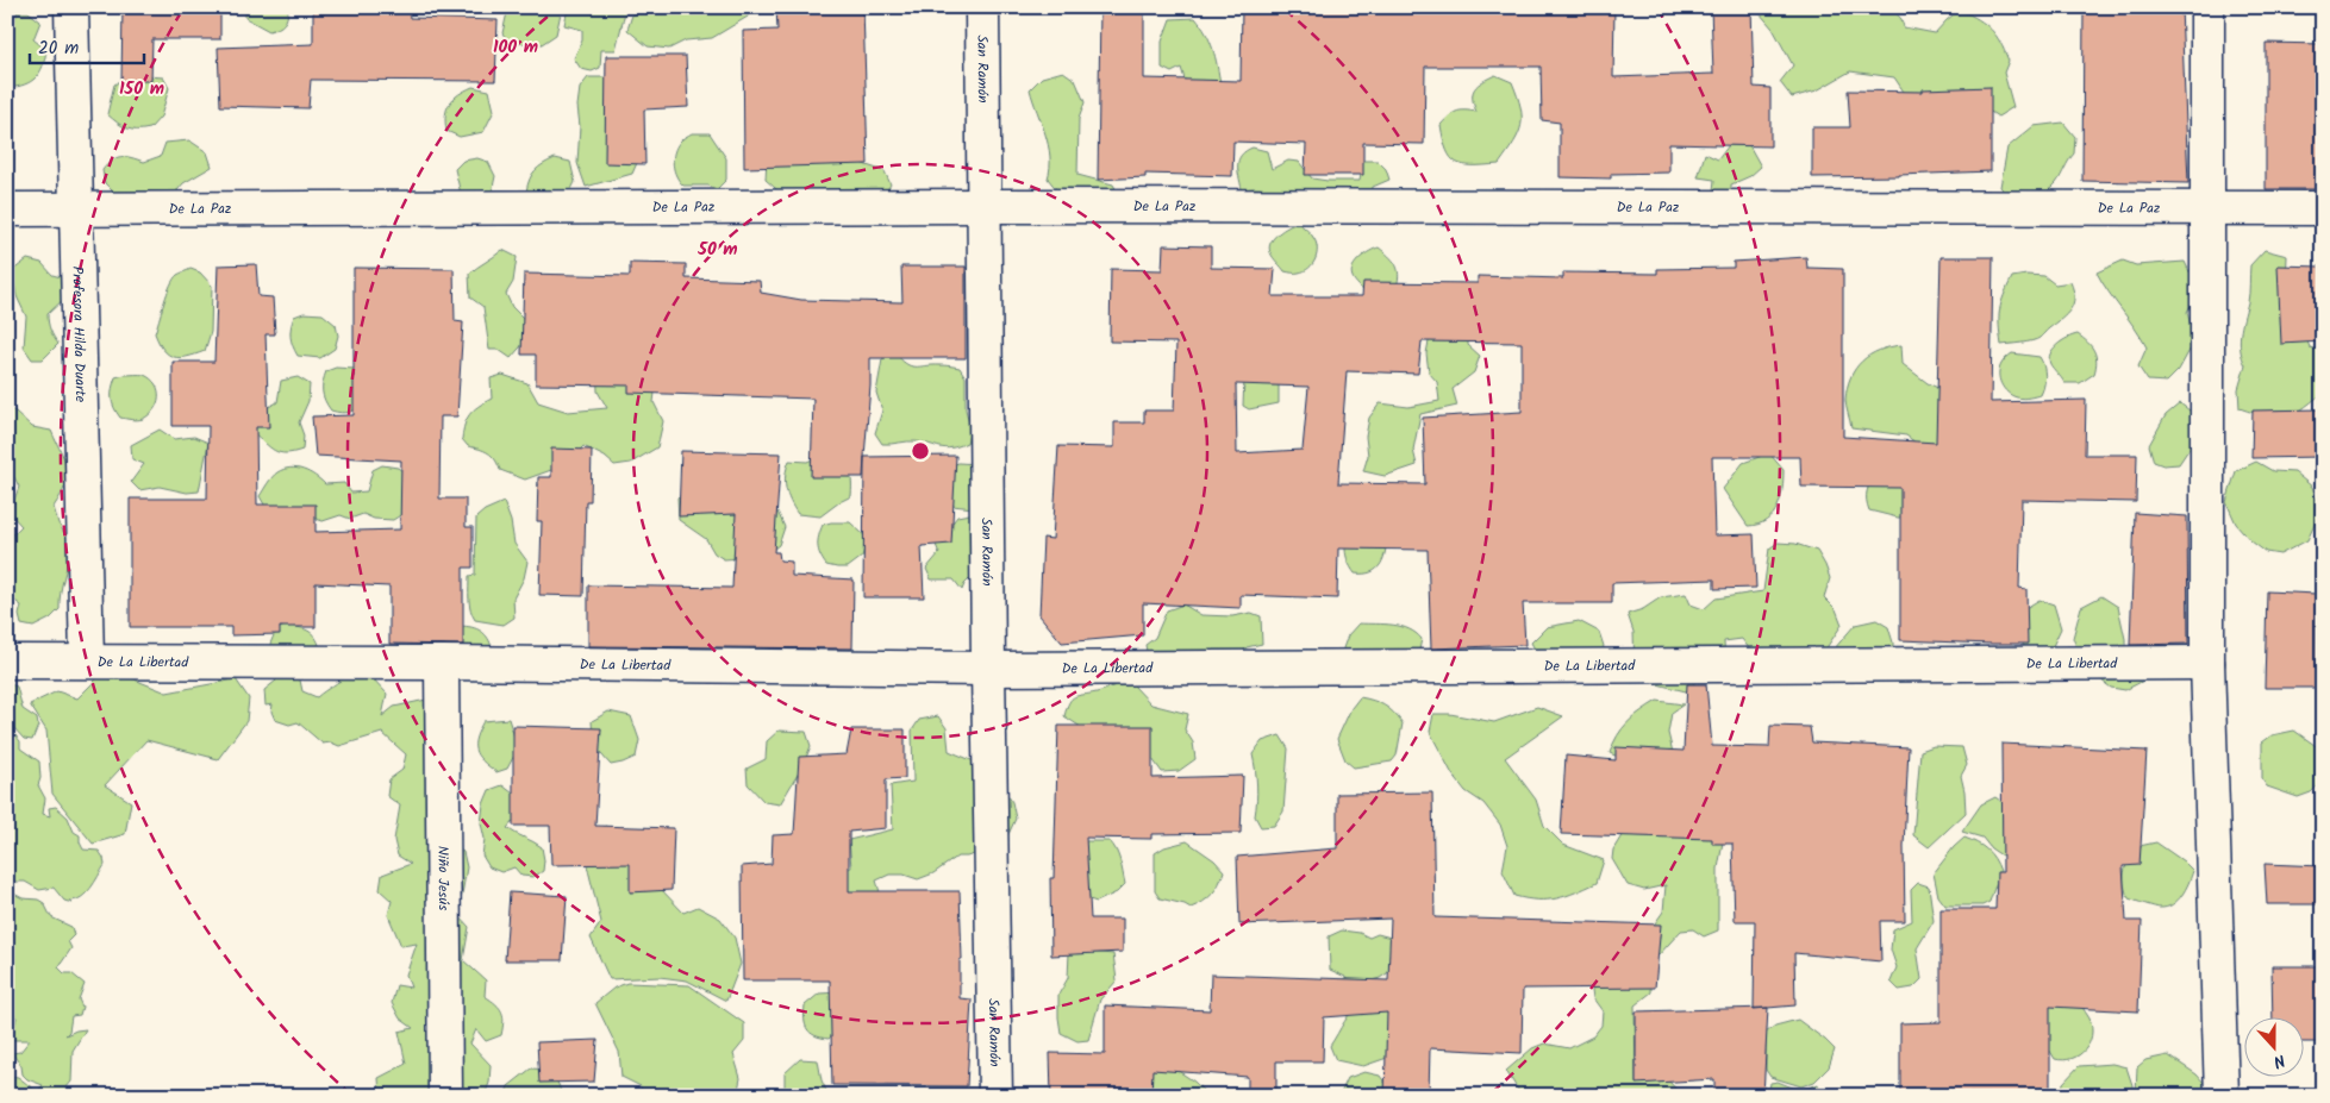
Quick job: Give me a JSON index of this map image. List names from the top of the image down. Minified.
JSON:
{"streets":{"street":["San Ramón","De La Paz","Profesora Hilda Duarte","De La Libertad","Niño Jesús"]},"crossings":[["San Ramón","De La Paz"],["San Ramón","De La Libertad"],["De La Paz","Profesora Hilda Duarte"],["Profesora Hilda Duarte","De La Libertad"],["De La Libertad","Niño Jesús"]],"scale_bar":"20 m","north":"bottom","rings":["100 m","150 m","50 m"]}
